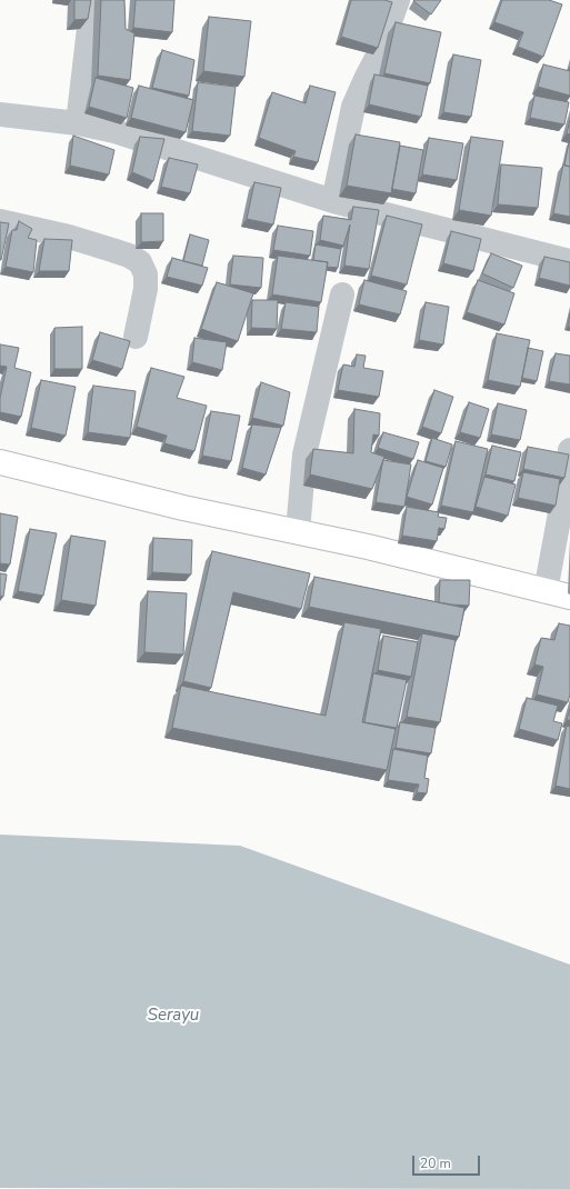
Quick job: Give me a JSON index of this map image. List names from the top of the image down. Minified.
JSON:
{"water":["Serayu"],"scale_bar":"20 m"}
